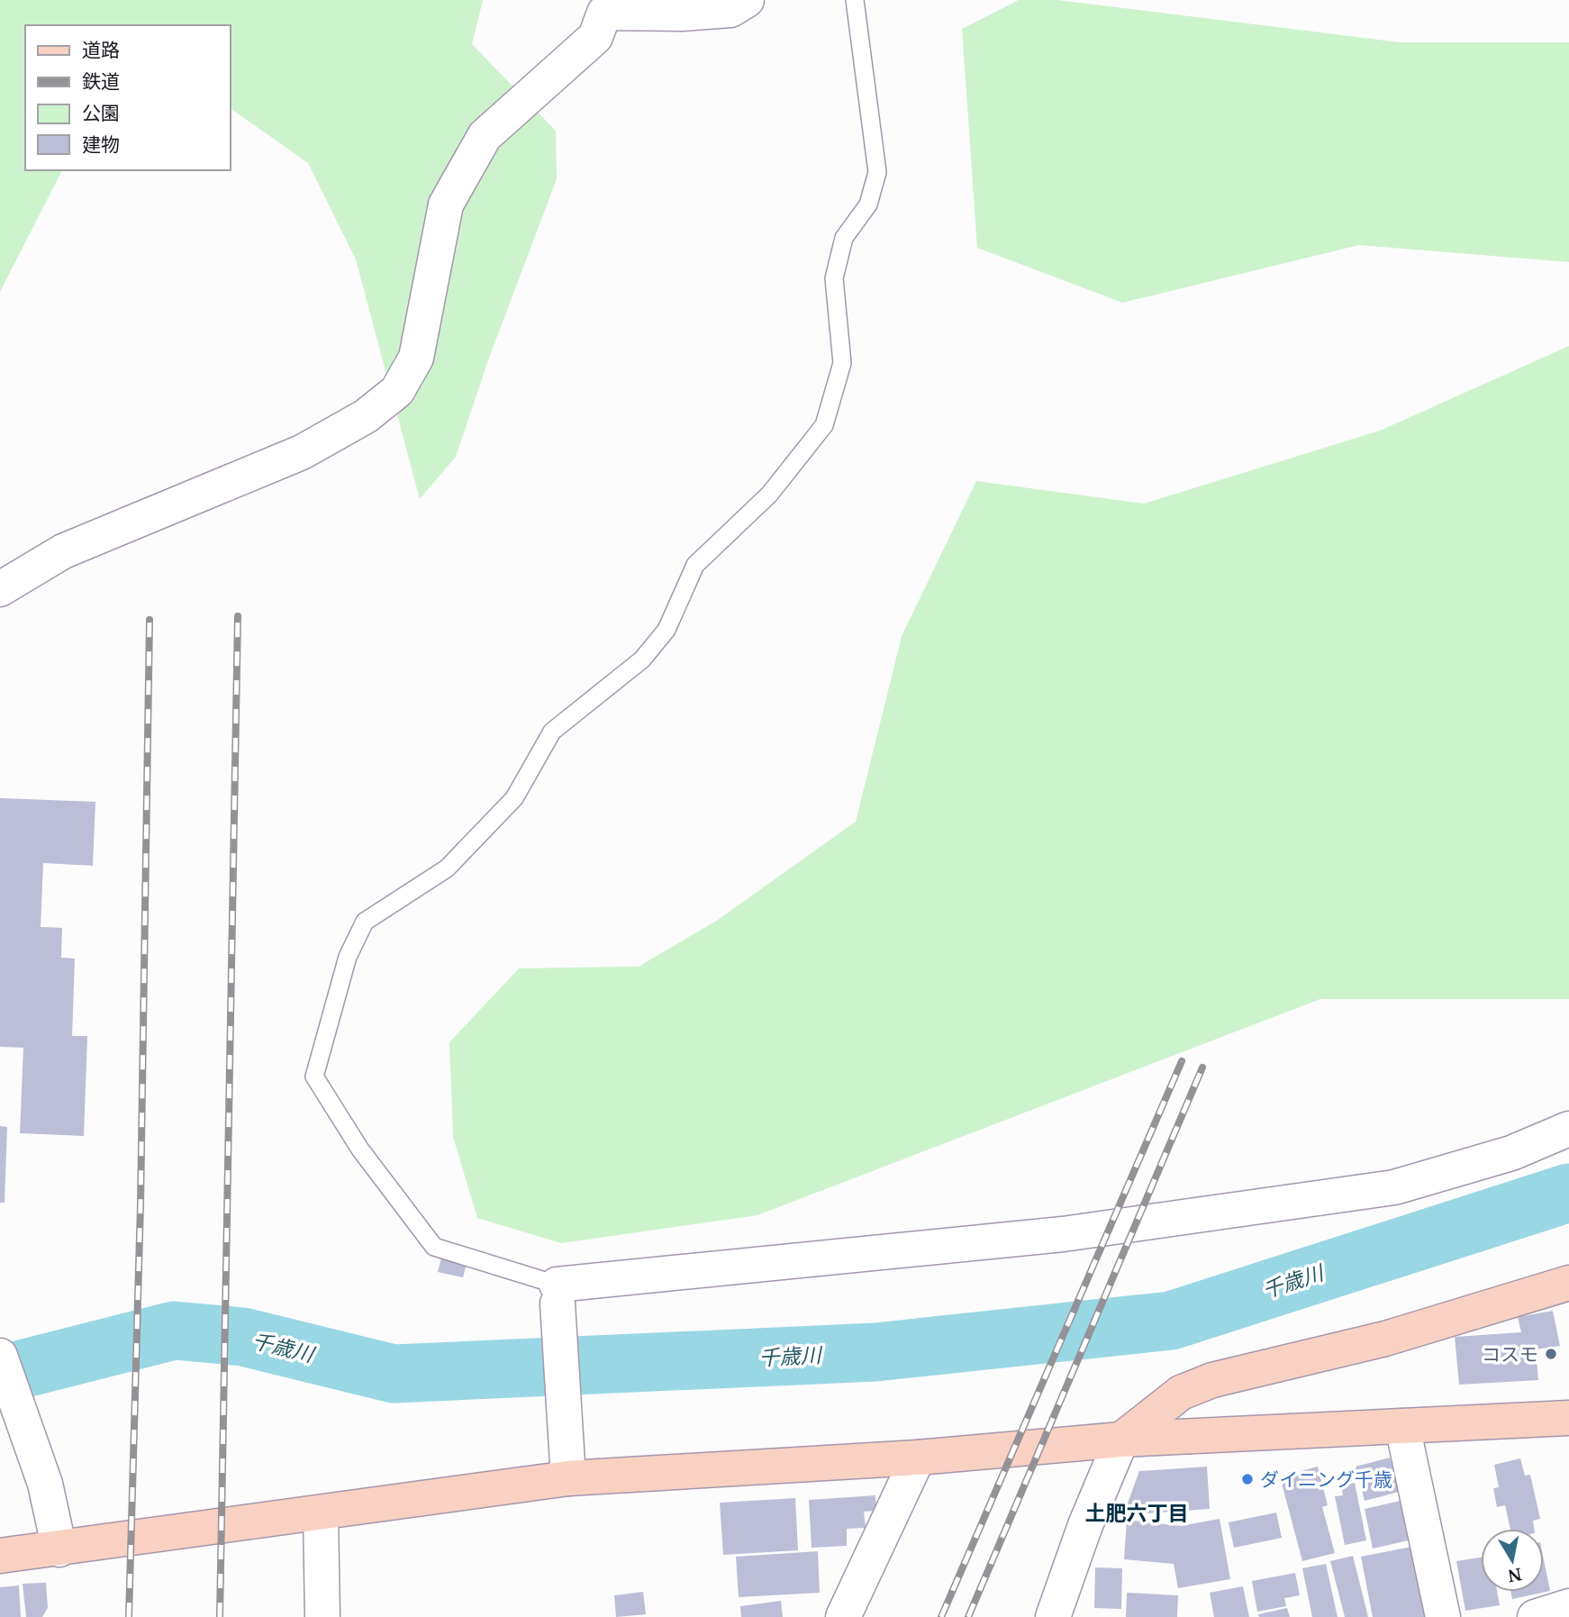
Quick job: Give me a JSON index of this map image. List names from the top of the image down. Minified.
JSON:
{"districts":["土肥六丁目"],"water":["千歳川"],"places":["コスモ","ダイニング千歳"],"legend":["道路","鉄道","公園","建物"],"north":"bottom"}
